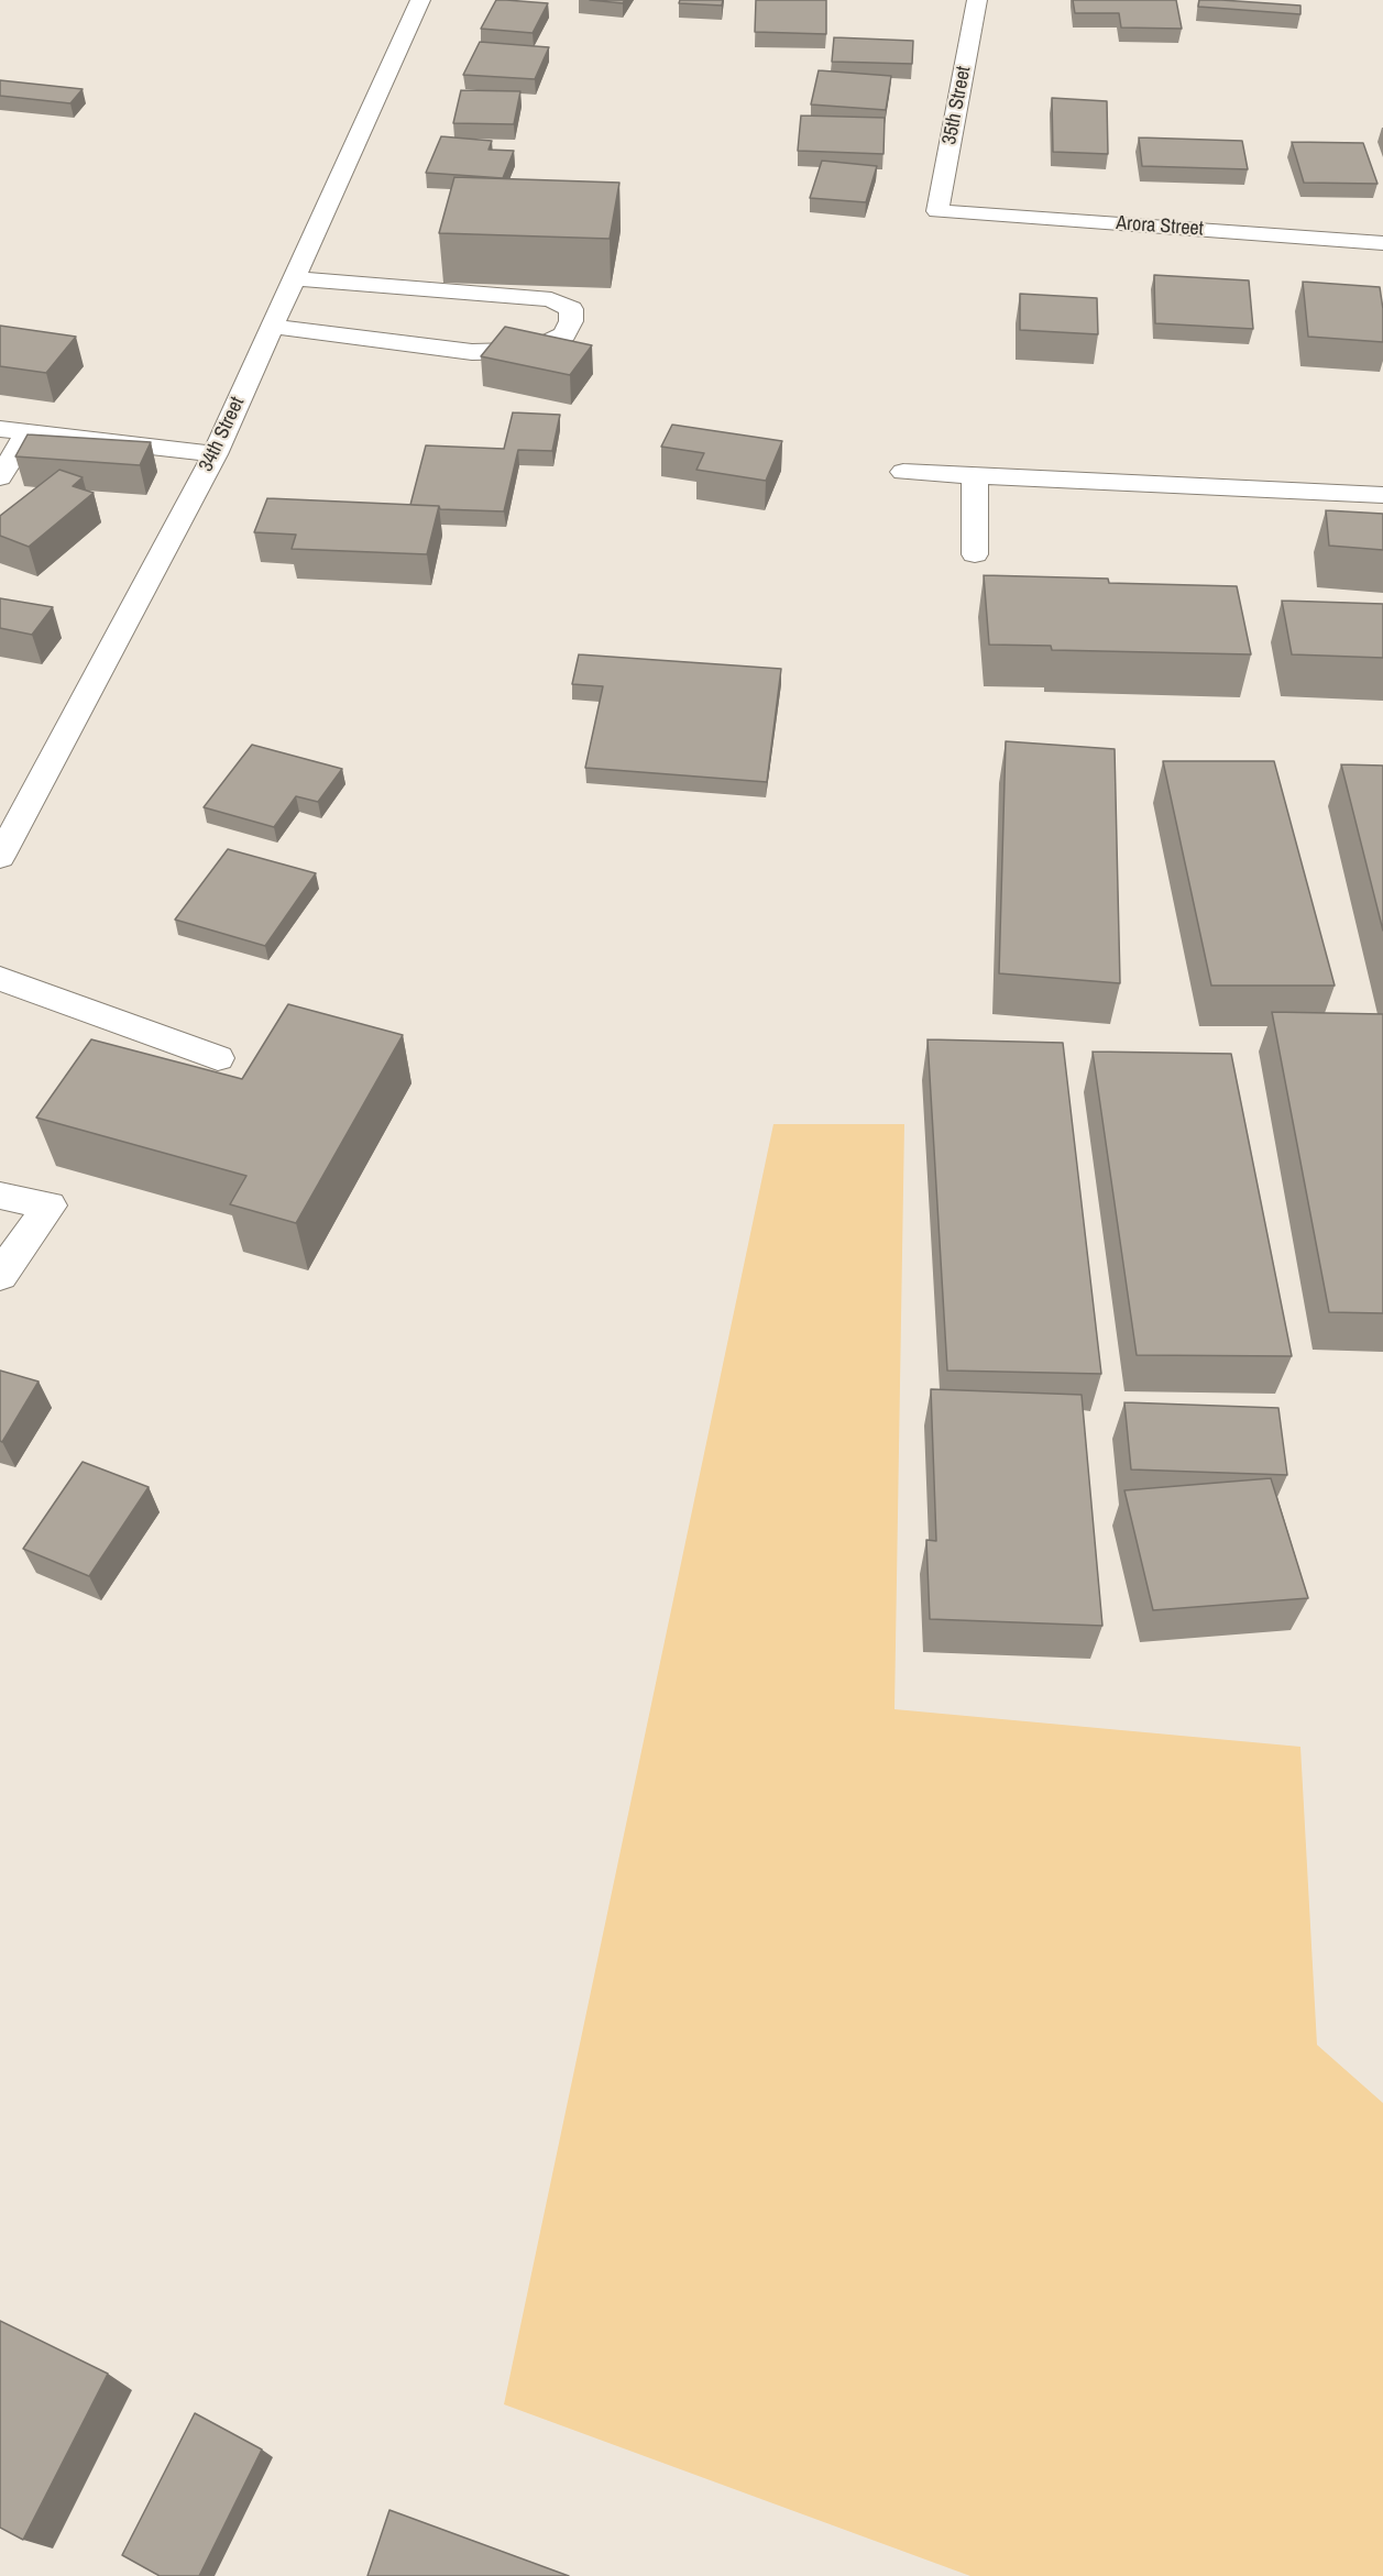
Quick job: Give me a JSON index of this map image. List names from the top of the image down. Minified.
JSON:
{"streets":{"street":["35th Street","Arora Street","34th Street"]},"crossings":[["35th Street","Arora Street"]]}
